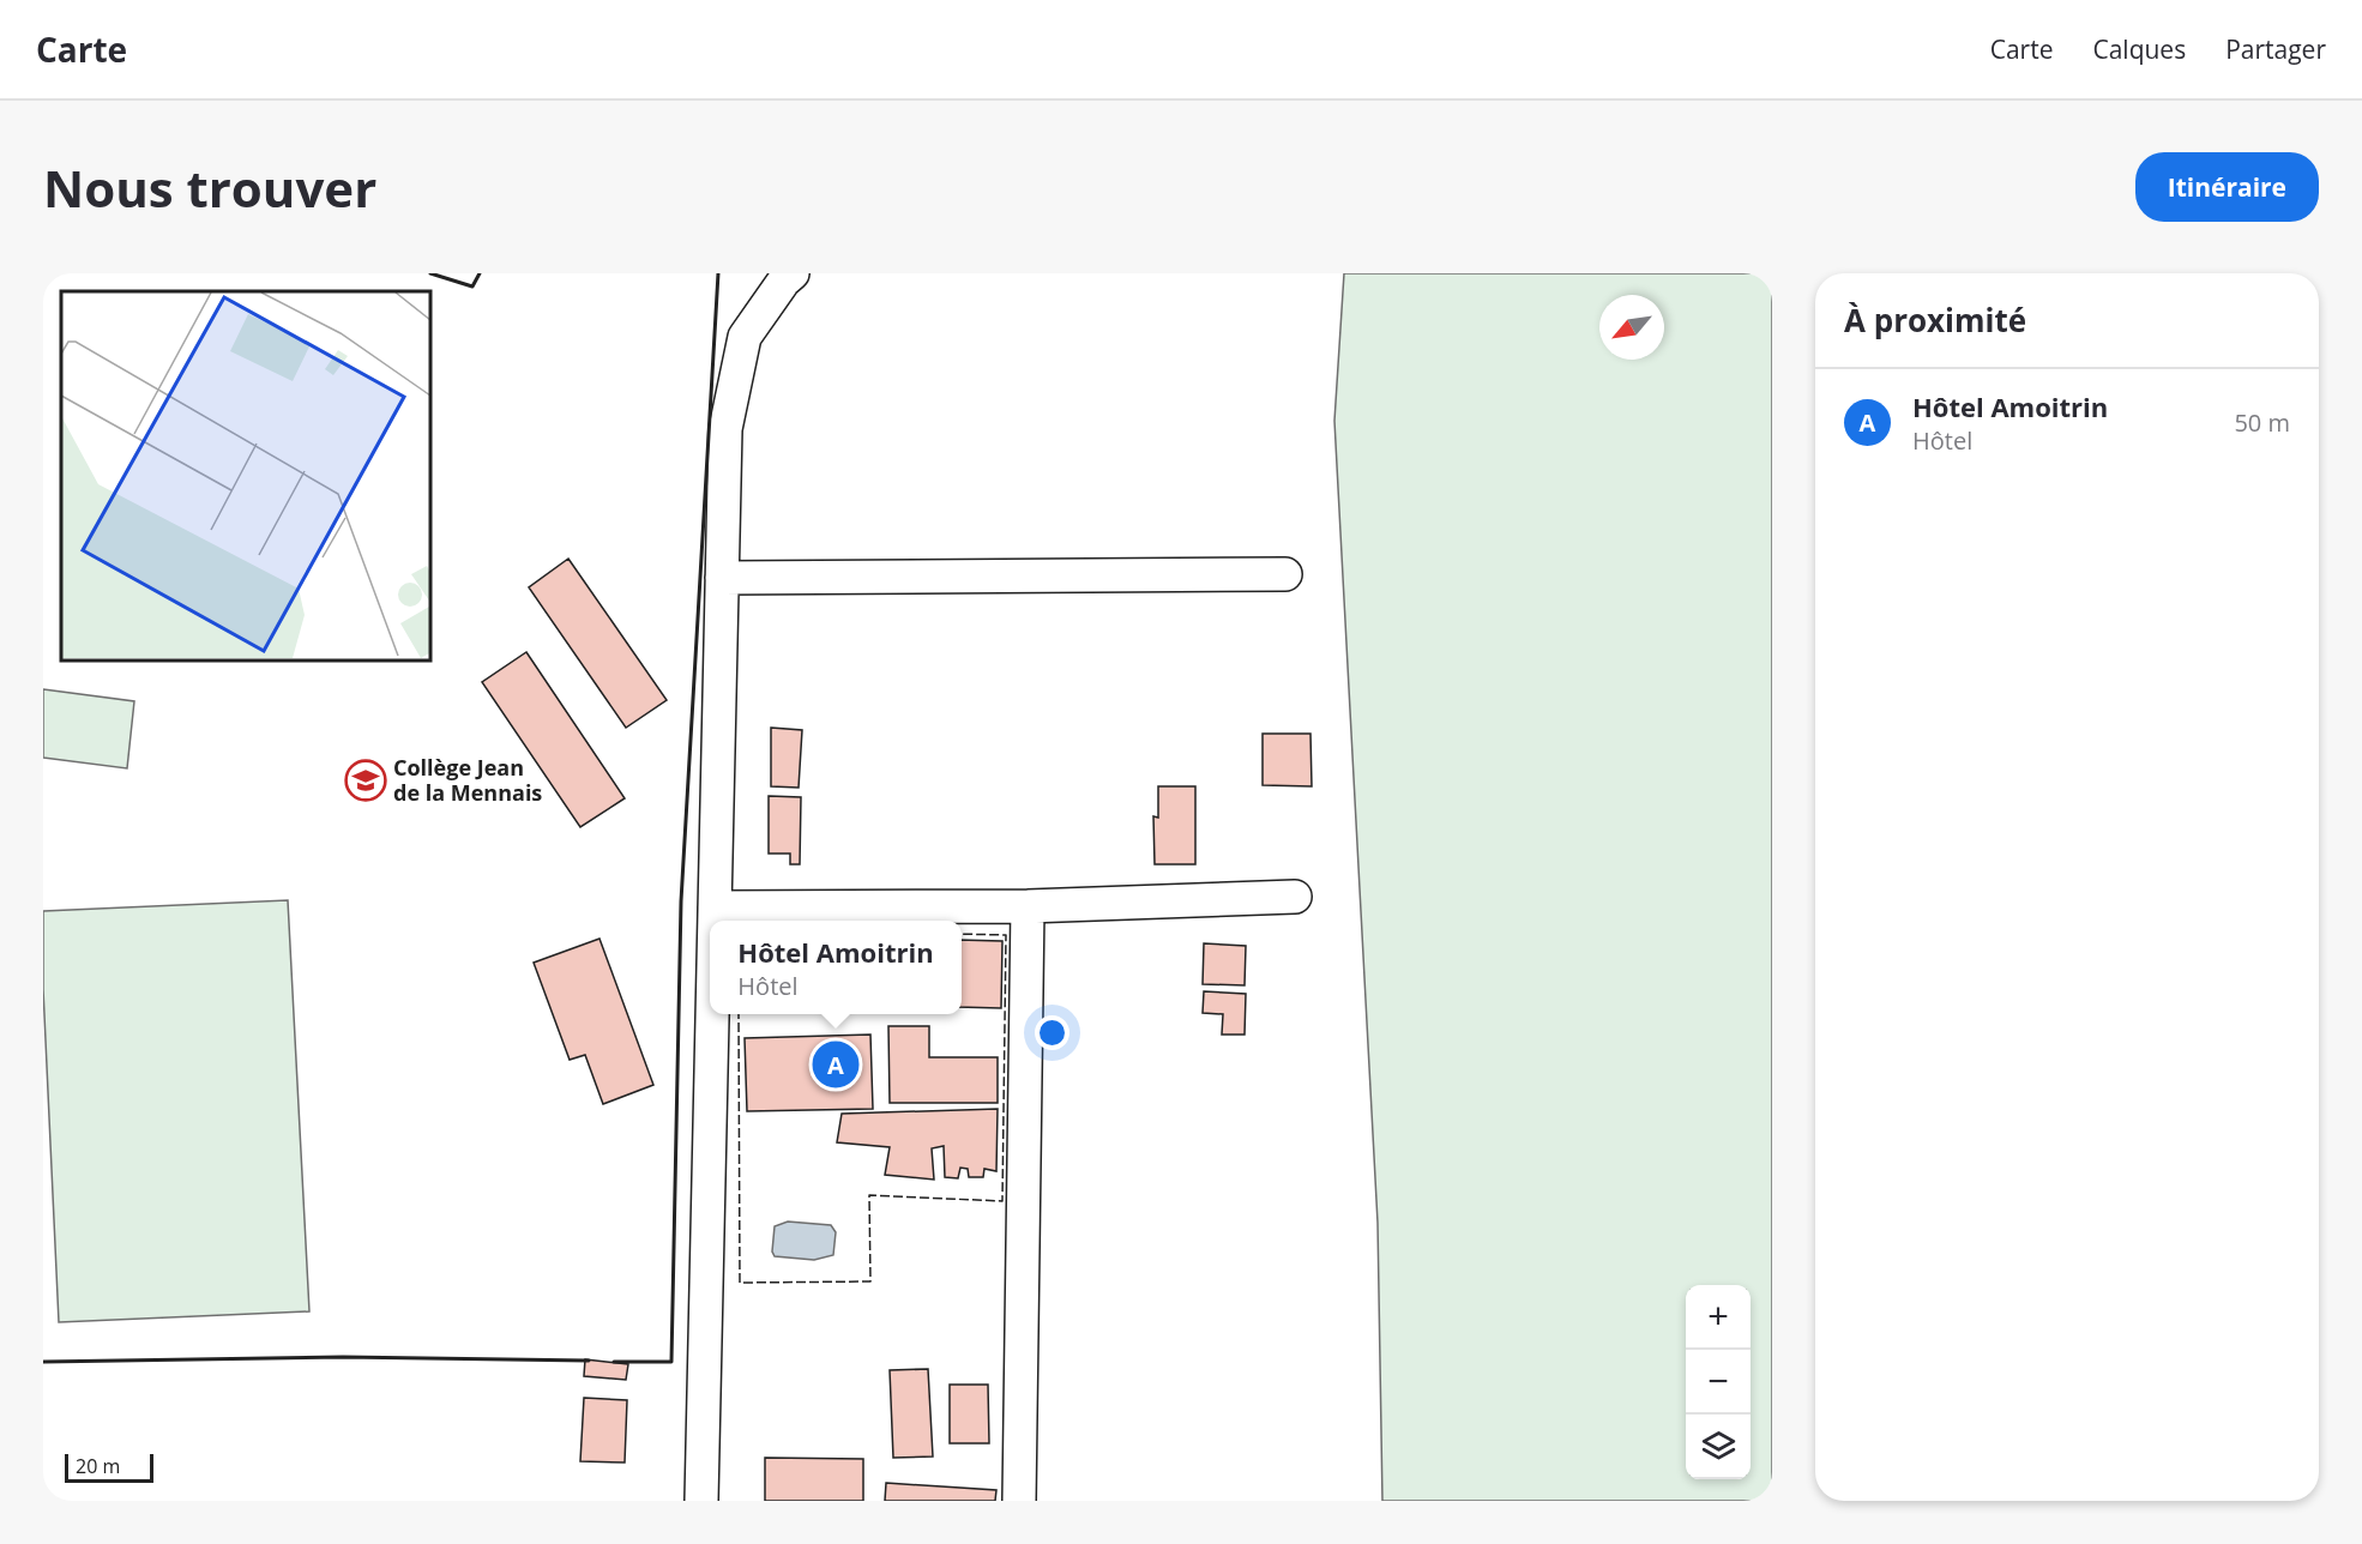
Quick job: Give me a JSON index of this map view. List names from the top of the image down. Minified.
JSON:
{"places":{"school or university":["Collège Jean de la Mennais"]},"scale_bar":"20 m","north":"bottom left","page":{"header":"Carte","nav":["Carte","Calques","Partager"],"buttons":"Itinéraire","title":"Nous trouver","heading":"À proximité","list":[{"mark":"A","name":"Hôtel Amoitrin","note":"Hôtel","value":"50 m"}],"popup":["Hôtel Amoitrin","Hôtel"],"pins":"A","map_buttons":["+","−"],"scale":"20 m"}}
